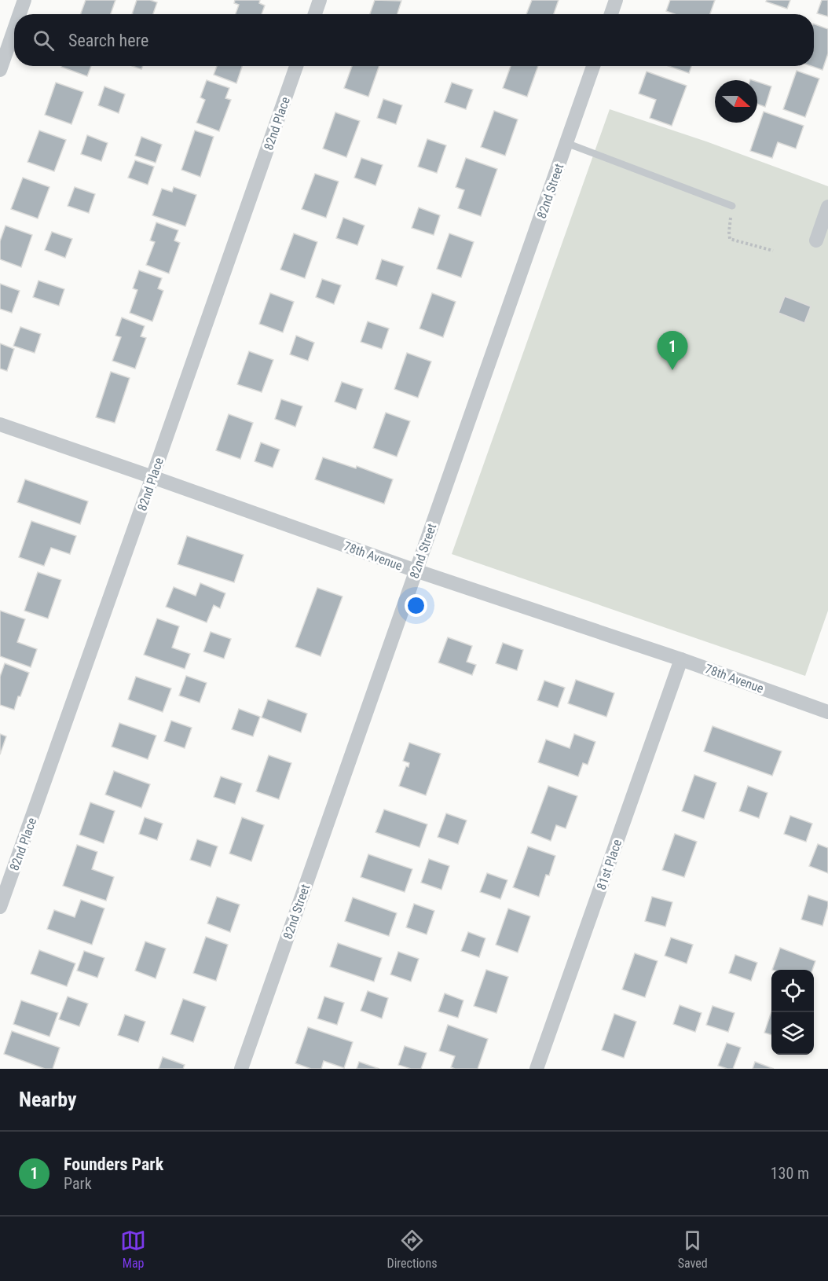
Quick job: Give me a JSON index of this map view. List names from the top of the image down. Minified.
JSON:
{"streets":{"street":["82nd Place","82nd Street","78th Avenue","81st Place"]},"crossings":[["82nd Place","78th Avenue"],["82nd Street","78th Avenue"],["78th Avenue","81st Place"]],"north":"right","page":{"search":"Search here","pins":"1","heading":"Nearby","list":[{"mark":"1","name":"Founders Park","note":"Park","value":"130 m"}],"nav":["Map","Directions","Saved"]}}
